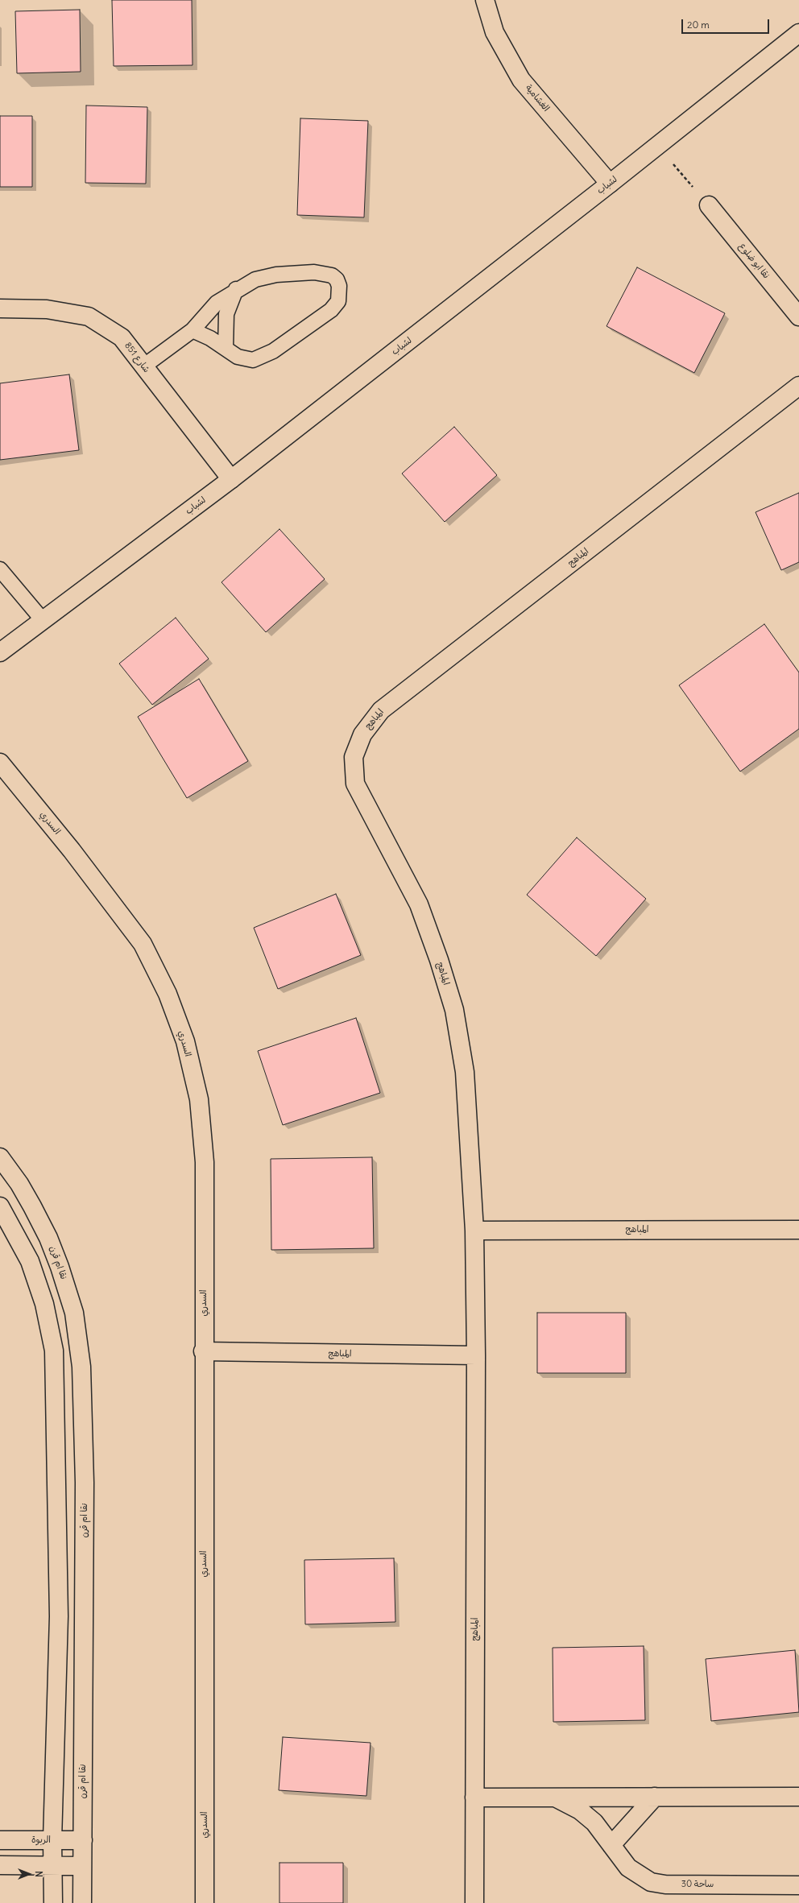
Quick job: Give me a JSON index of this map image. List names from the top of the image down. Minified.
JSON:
{"streets":{"street":["الغشامية","لشباب","نقا ابو ضلوع","شارع 851","المباهج","السدري","نقا ام قرن","الربوة","ساحة 30"]},"crossings":[["الغشامية","لشباب"],["لشباب","شارع 851"],["المباهج","السدري"],["المباهج","ساحة 30"],["نقا ام قرن","الربوة"]],"scale_bar":"20 m","north":"right"}
